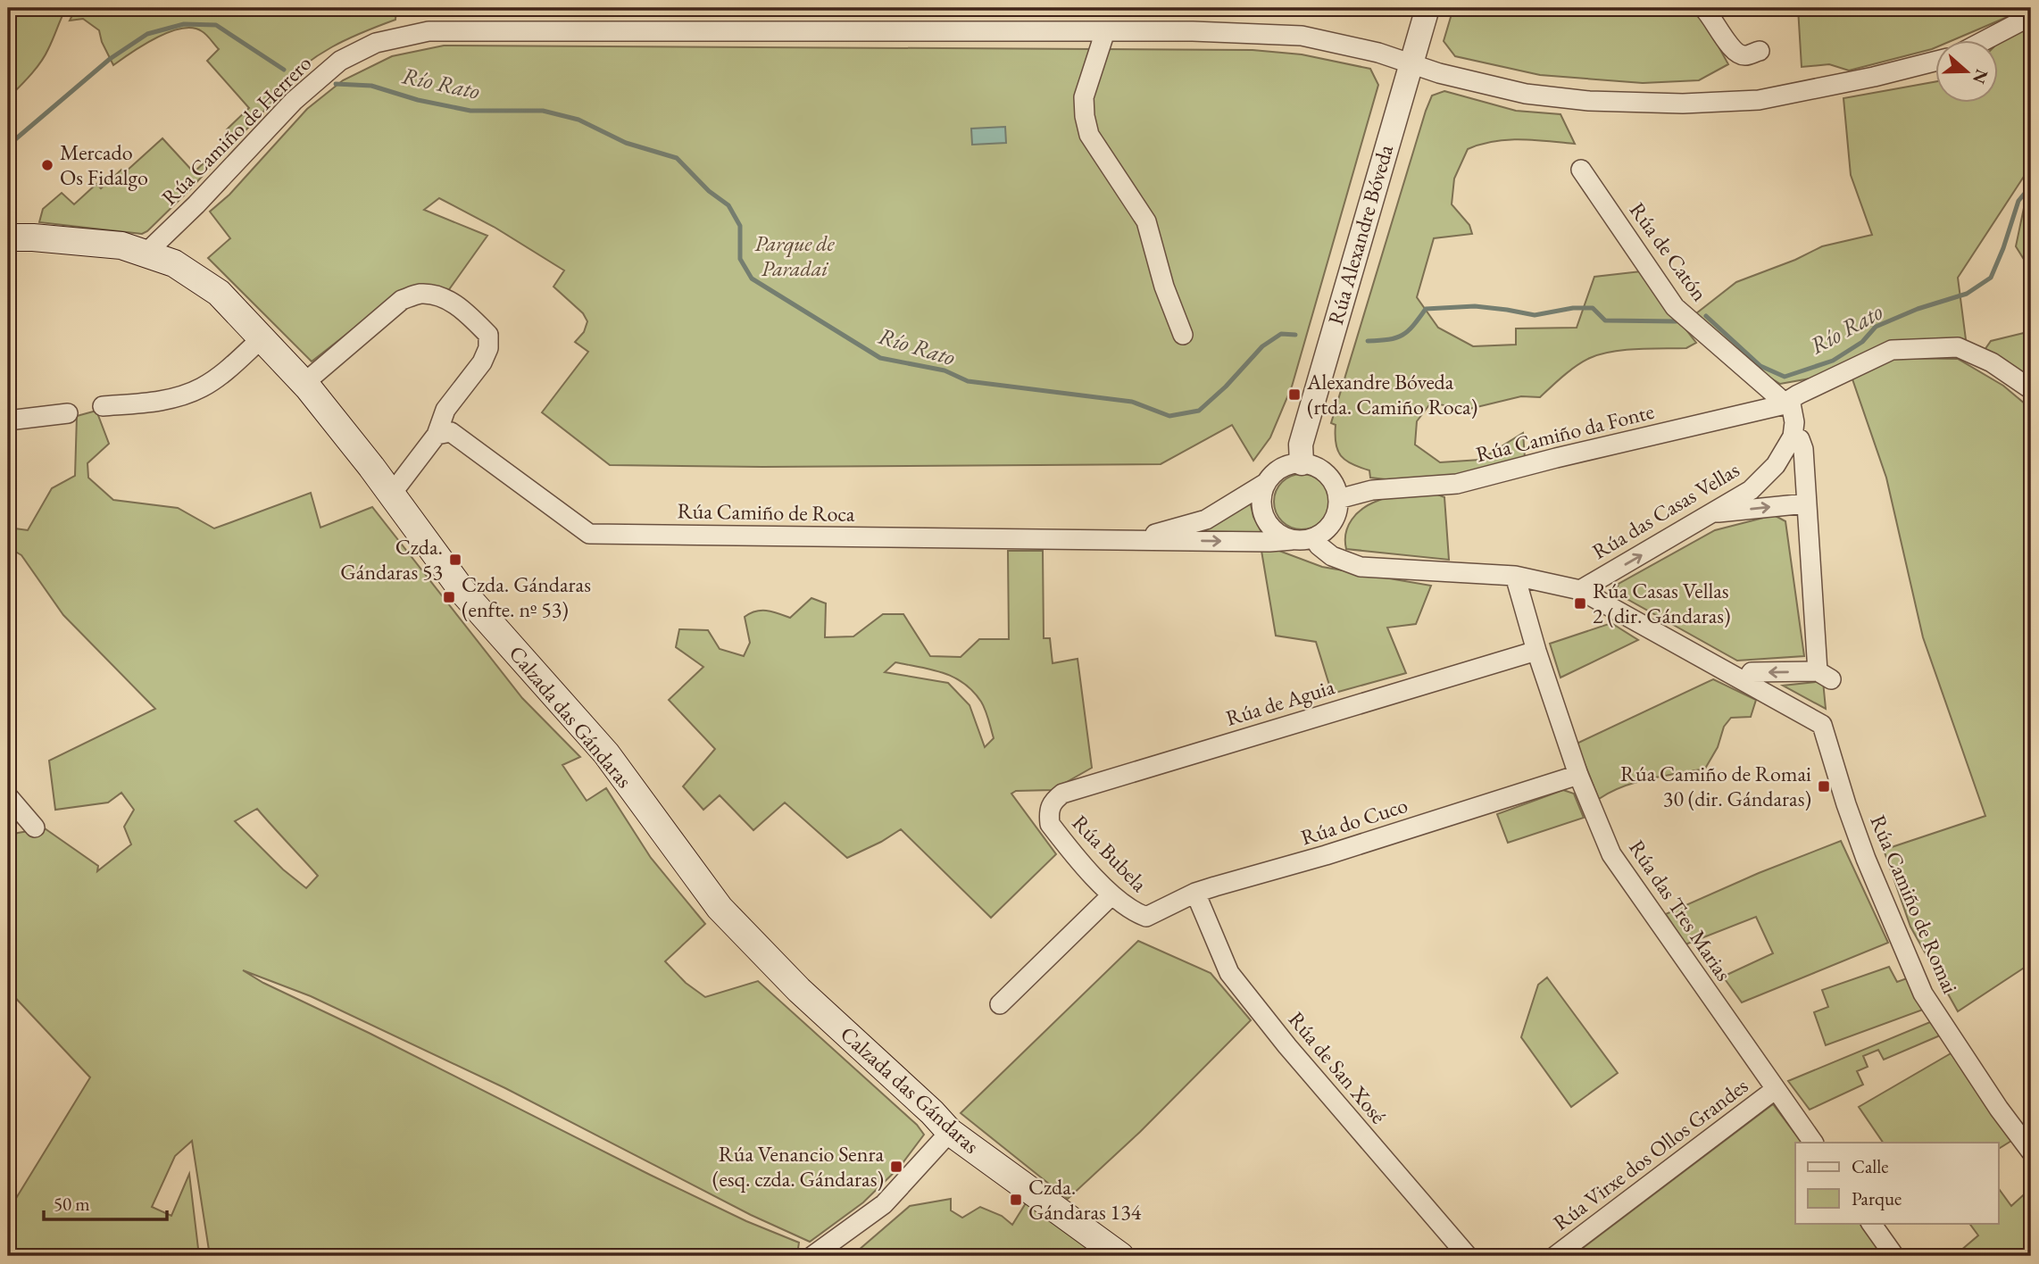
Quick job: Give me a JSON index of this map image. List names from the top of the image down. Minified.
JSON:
{"streets":{"main road":["Calzada das Gándaras"],"street":["Rúa Camiño de Herrero","Rúa Alexandre Bóveda","Rúa de Catón","Rúa Camiño da Fonte","Rúa das Casas Vellas","Rúa Camiño de Roca","Rúa de Aguia","Rúa do Cuco","Rúa Bubela","Rúa Camiño de Romai","Rúa das Tres Marias","Rúa de San Xosé","Rúa Virxe dos Ollos Grandes"]},"crossings":[["Rúa Camiño de Herrero","Rúa Alexandre Bóveda"],["Rúa Camiño de Herrero","Calzada das Gándaras"],["Rúa Alexandre Bóveda","Rúa Camiño da Fonte"],["Rúa Alexandre Bóveda","Rúa Camiño de Roca"],["Rúa Alexandre Bóveda","Rúa Camiño de Romai"],["Rúa de Catón","Rúa Camiño da Fonte"],["Rúa Camiño da Fonte","Rúa Camiño de Roca"],["Rúa Camiño da Fonte","Rúa Camiño de Romai"],["Rúa das Casas Vellas","Rúa Camiño de Romai"],["Rúa Camiño de Roca","Rúa Camiño de Romai"],["Rúa de Aguia","Rúa Bubela"],["Rúa de Aguia","Rúa das Tres Marias"],["Rúa do Cuco","Rúa Bubela"],["Rúa do Cuco","Rúa das Tres Marias"],["Rúa do Cuco","Rúa de San Xosé"],["Rúa Camiño de Romai","Rúa das Tres Marias"],["Rúa das Tres Marias","Rúa Virxe dos Ollos Grandes"]],"one_way":["Rúa das Casas Vellas"],"water":["Río Rato"],"parks":["Parque de Paradai"],"places":{"other":["Mercado Os Fidalgo"],"transit":["Alexandre Bóveda (rtda. Camiño Roca)","Czda. Gándaras 53","Czda. Gándaras (enfte. nº 53)","Rúa Casas Vellas 2 (dir. Gándaras)","Rúa Camiño de Romai 30 (dir. Gándaras)","Rúa Venancio Senra (esq. czda. Gándaras)","Czda. Gándaras 134"]},"legend":["Calle","Parque"],"scale_bar":"50 m","north":"right"}
